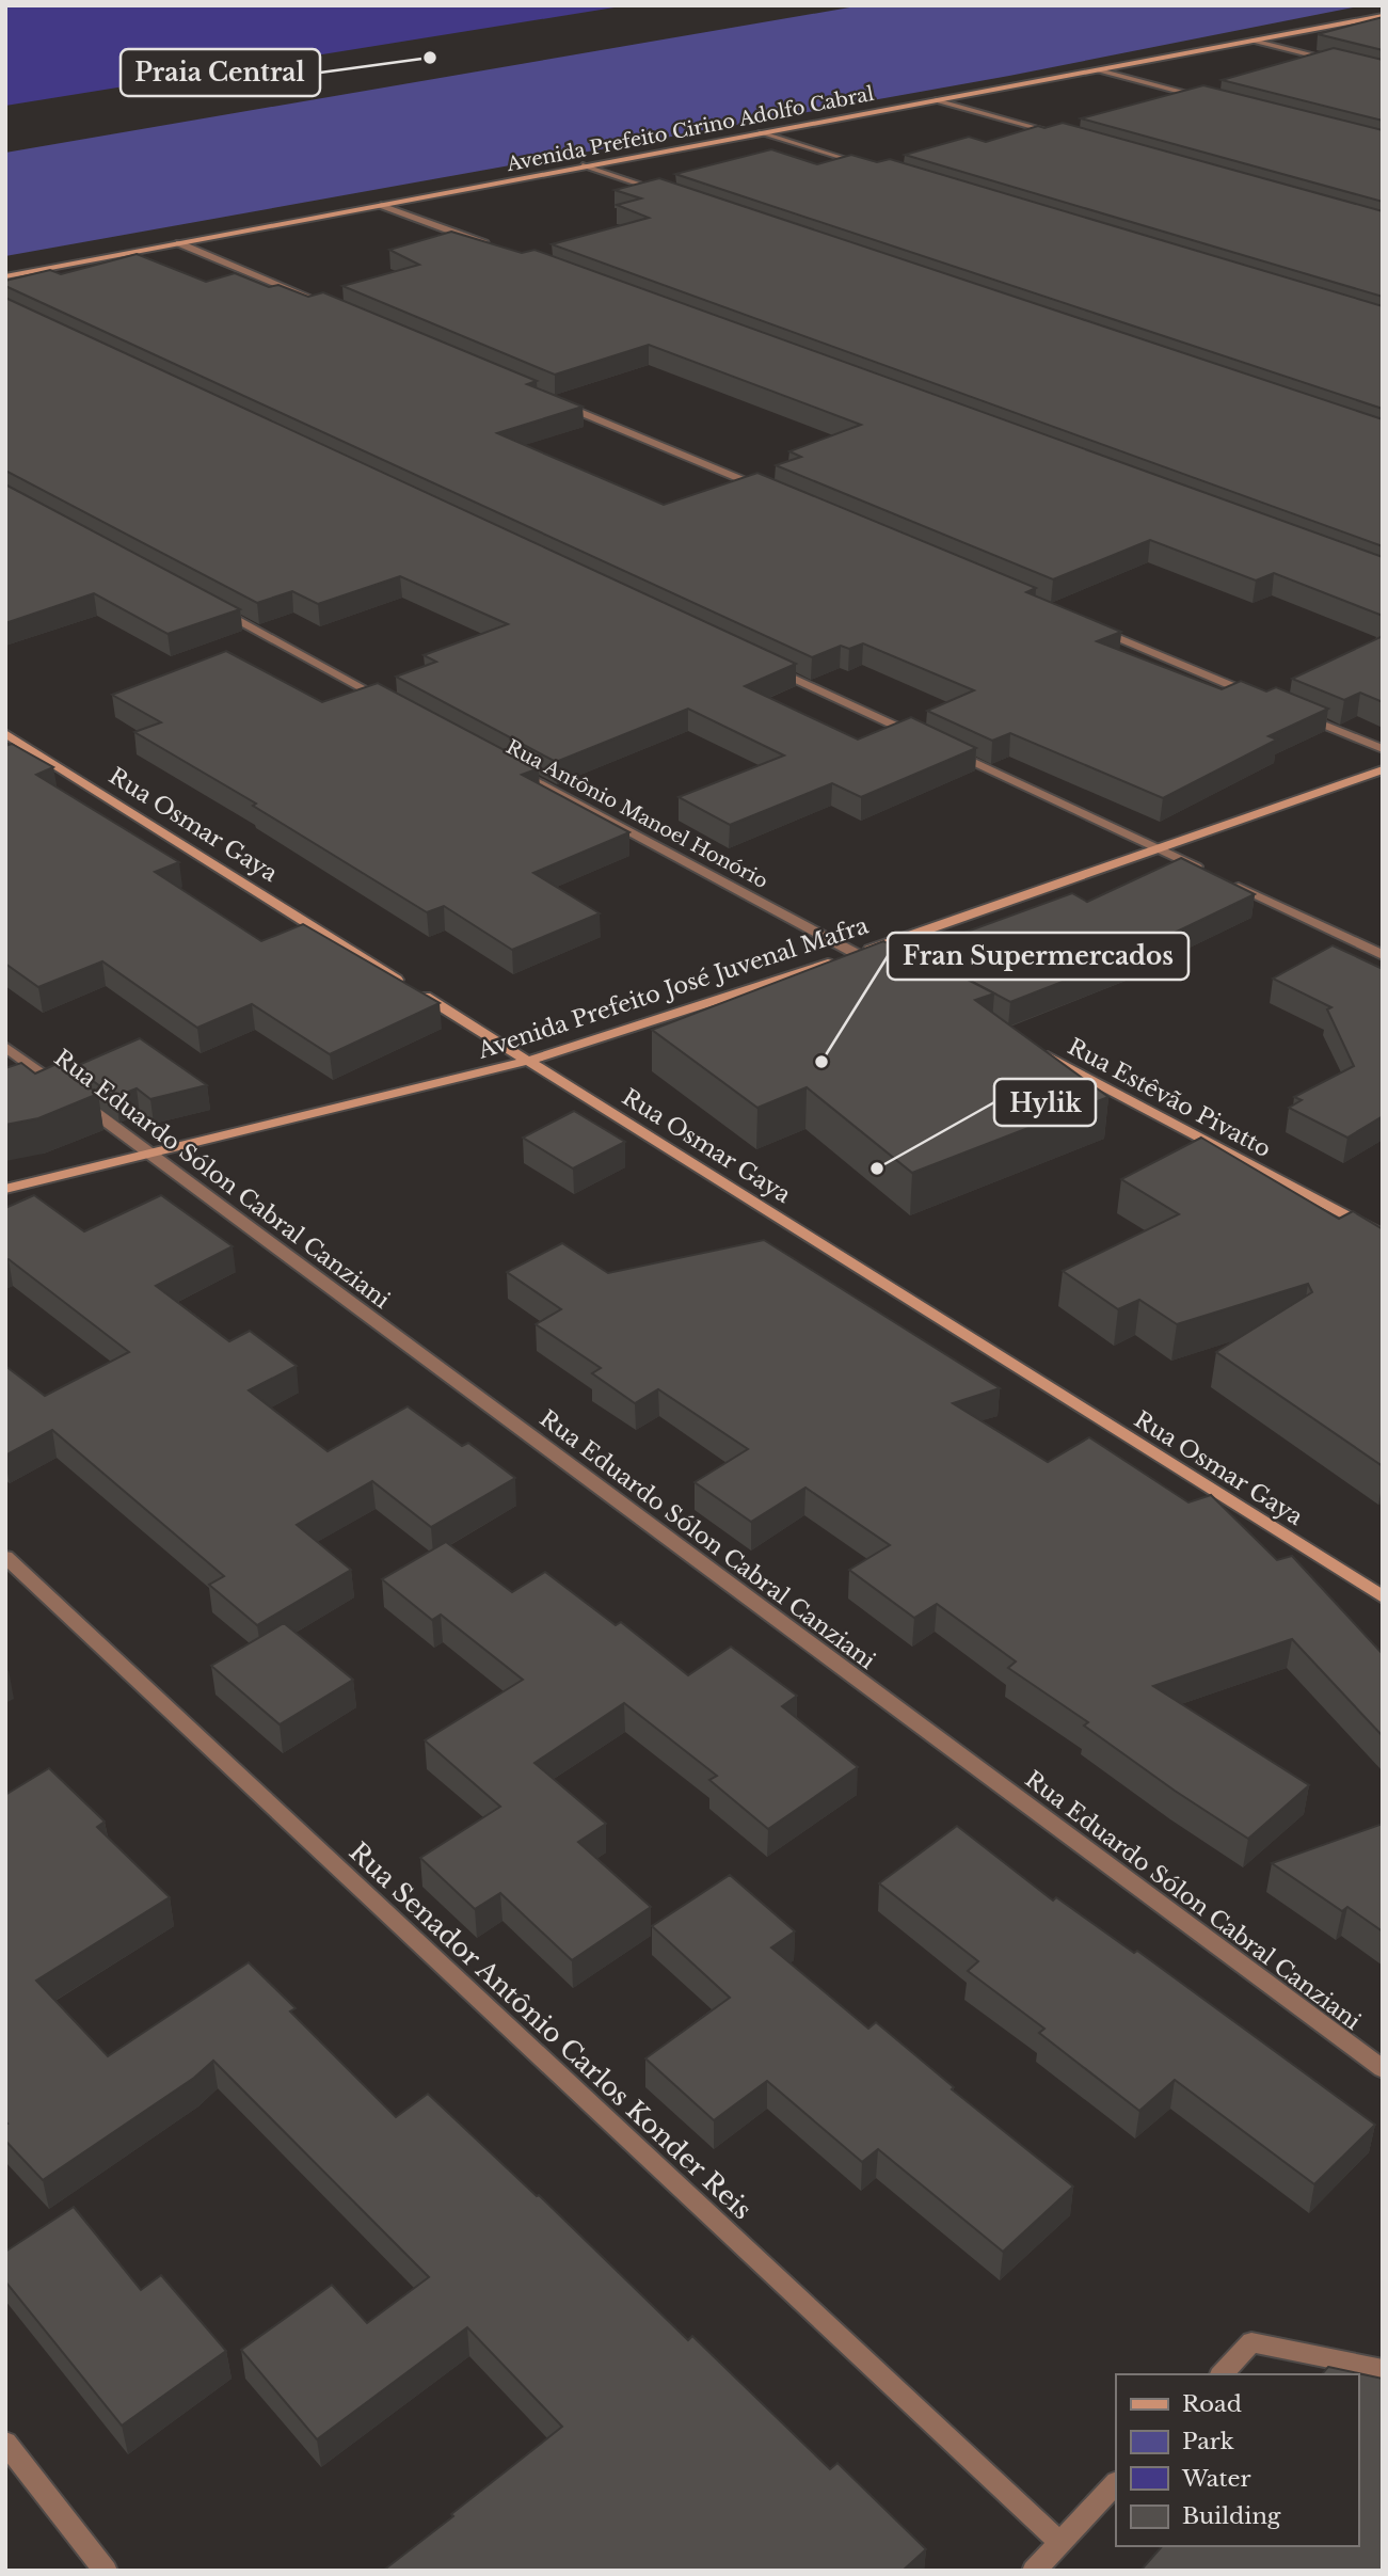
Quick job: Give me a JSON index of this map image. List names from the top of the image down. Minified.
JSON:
{"streets":{"main road":["Avenida Prefeito Cirino Adolfo Cabral","Rua Osmar Gaya","Avenida Prefeito José Juvenal Mafra","Rua Estêvão Pivatto"],"street":["Rua Antônio Manoel Honório","Rua Eduardo Sólon Cabral Canziani","Rua Senador Antônio Carlos Konder Reis"]},"crossings":[["Rua Antônio Manoel Honório","Avenida Prefeito José Juvenal Mafra"],["Rua Osmar Gaya","Avenida Prefeito José Juvenal Mafra"],["Avenida Prefeito José Juvenal Mafra","Rua Eduardo Sólon Cabral Canziani"]],"places":["Praia Central","Fran Supermercados","Hylik"],"legend":["Road","Park","Water","Building"]}
